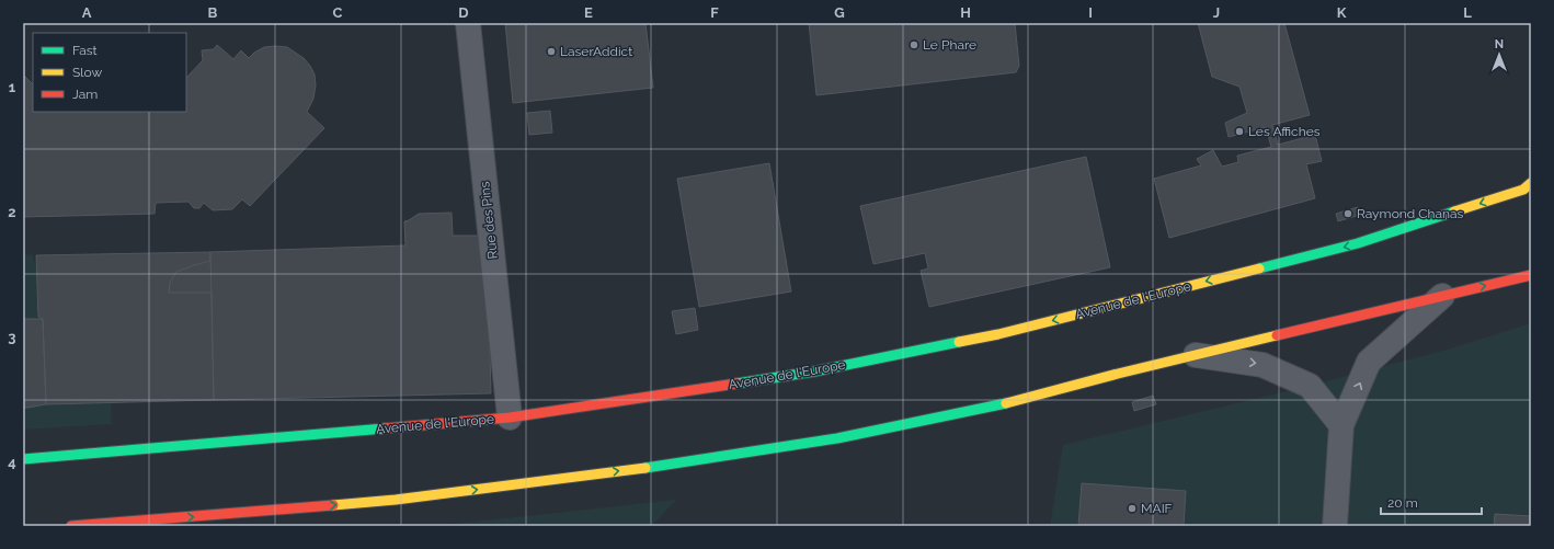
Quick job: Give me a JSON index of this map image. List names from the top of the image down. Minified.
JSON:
{"streets":{"main road":["Avenue de l'Europe"],"street":["Rue des Pins"]},"crossings":[["Rue des Pins","Avenue de l'Europe"]],"places":["Le Phare","LaserAddict","Les Affiches","Raymond Chanas","MAIF"],"legend":["Fast","Slow","Jam"],"scale_bar":"20 m","north":"top","grid":{"columns":["A","B","C","D","E","F","G","H","I","J","K","L"],"rows":["1","2","3","4"]}}
